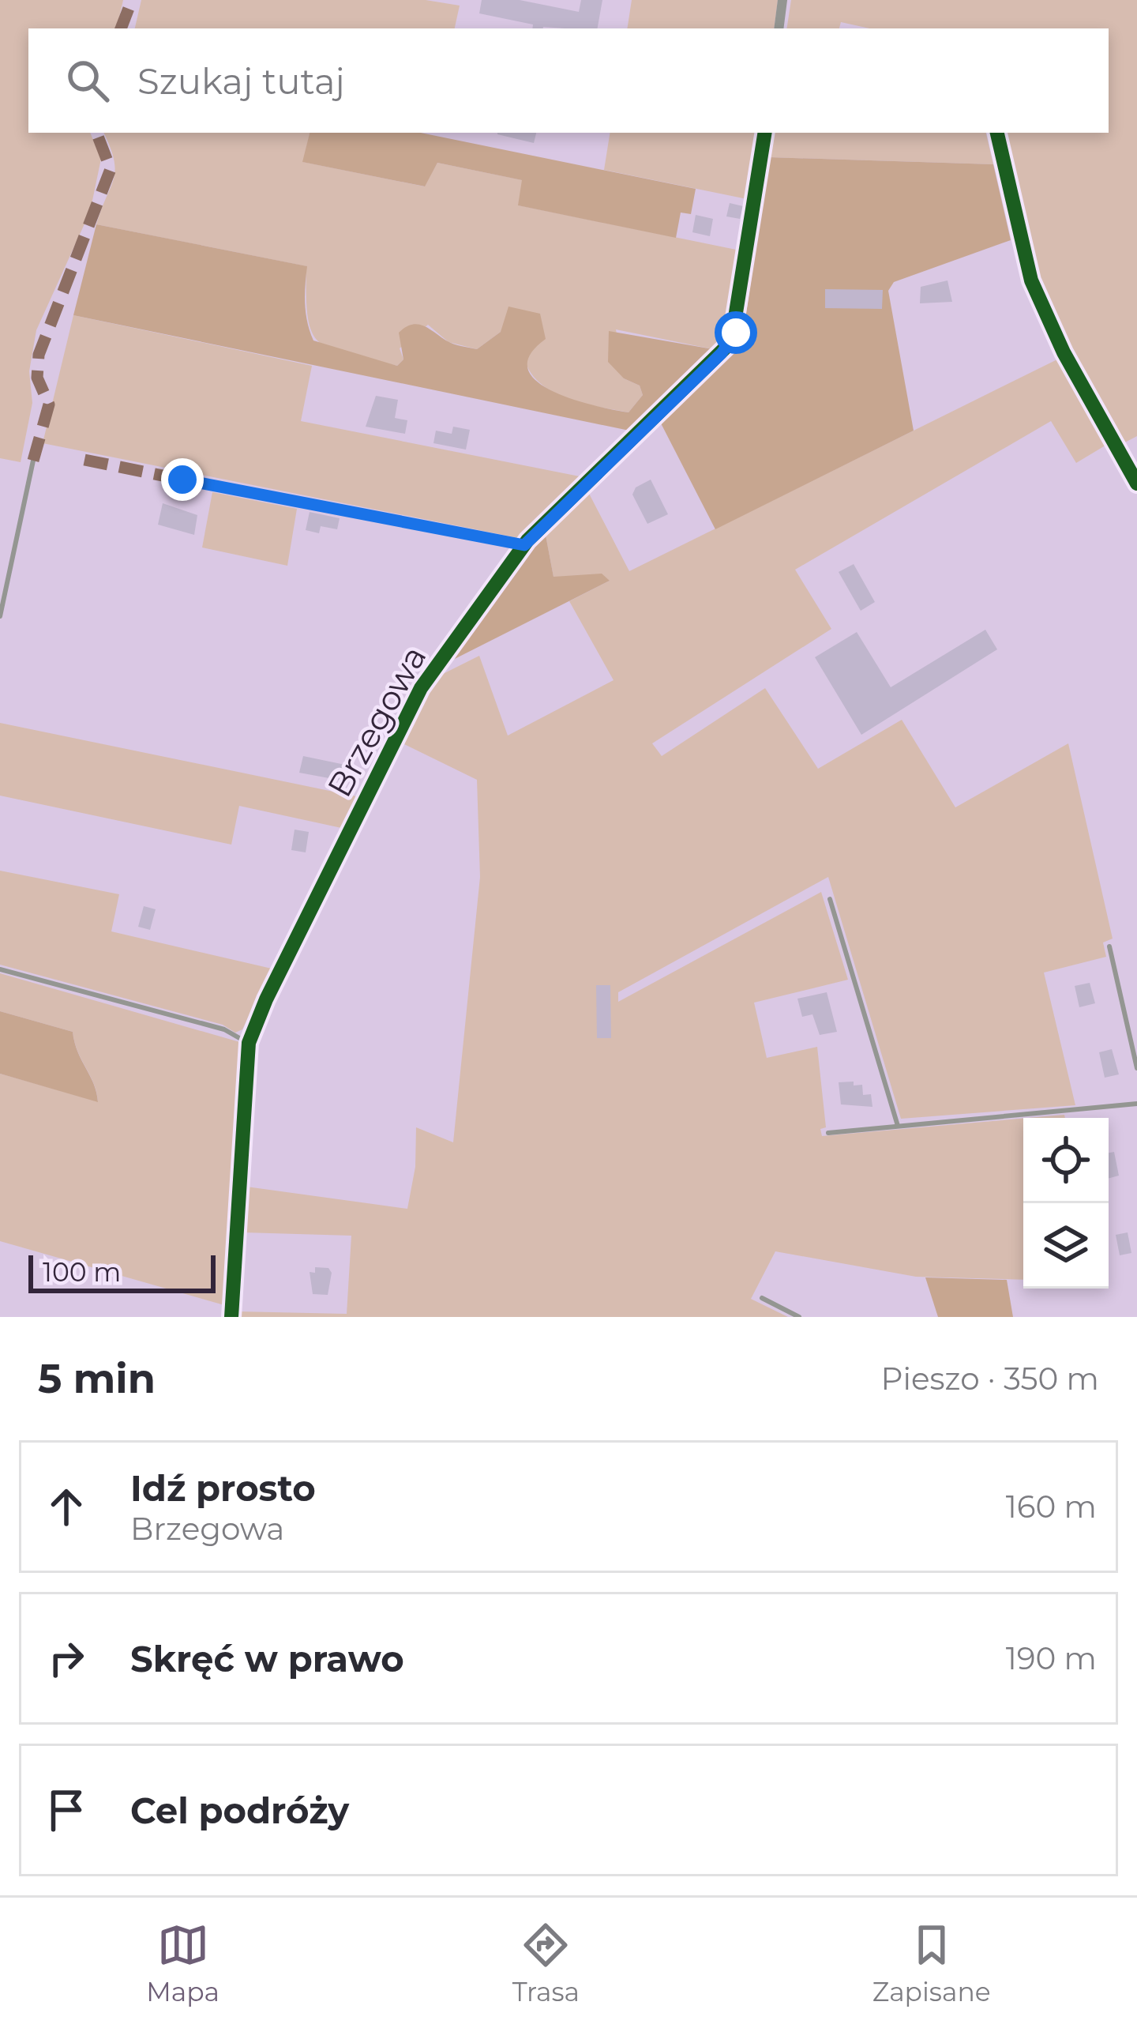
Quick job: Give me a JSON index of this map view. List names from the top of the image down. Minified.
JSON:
{"streets":{"street":["Brzegowa"]},"scale_bar":"100 m","page":{"search":"Szukaj tutaj","scale":"100 m","heading":["5 min","Pieszo · 350 m"],"list":[["Idź prosto","Brzegowa","160 m"],["Skręć w prawo","190 m"],"Cel podróży"],"nav":["Mapa","Trasa","Zapisane"]}}
